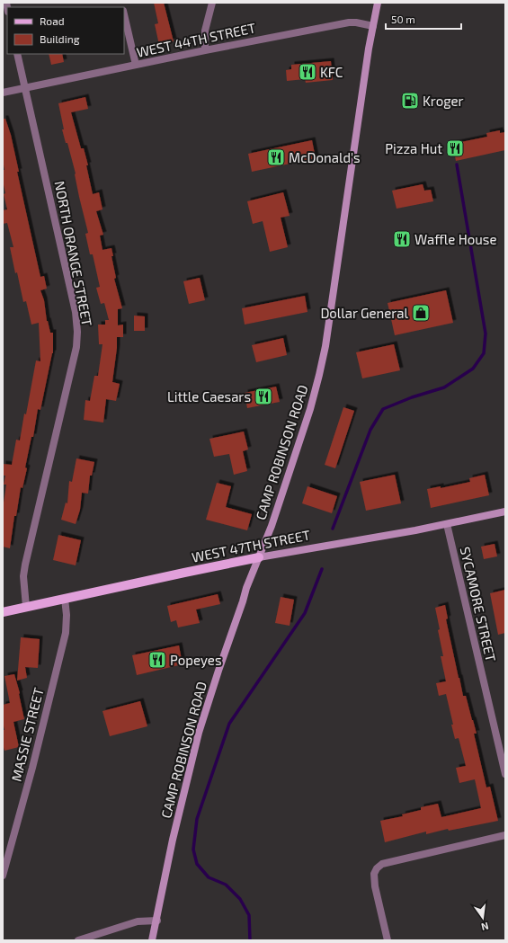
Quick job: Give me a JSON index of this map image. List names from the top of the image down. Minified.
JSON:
{"streets":{"main road":["CAMP ROBINSON ROAD","WEST 47TH STREET"],"street":["WEST 44TH STREET","NORTH ORANGE STREET","SYCAMORE STREET","MASSIE STREET"]},"crossings":[["WEST 44TH STREET","NORTH ORANGE STREET"],["WEST 44TH STREET","CAMP ROBINSON ROAD"],["NORTH ORANGE STREET","WEST 47TH STREET"],["CAMP ROBINSON ROAD","WEST 47TH STREET"],["WEST 47TH STREET","SYCAMORE STREET"],["WEST 47TH STREET","MASSIE STREET"]],"places":{"restaurant":["KFC","Pizza Hut","McDonald's","Waffle House","Little Caesars","Popeyes"],"fuel station":["Kroger"],"shop":["Dollar General"]},"legend":["Road","Building"],"scale_bar":"50 m","north":"bottom"}
